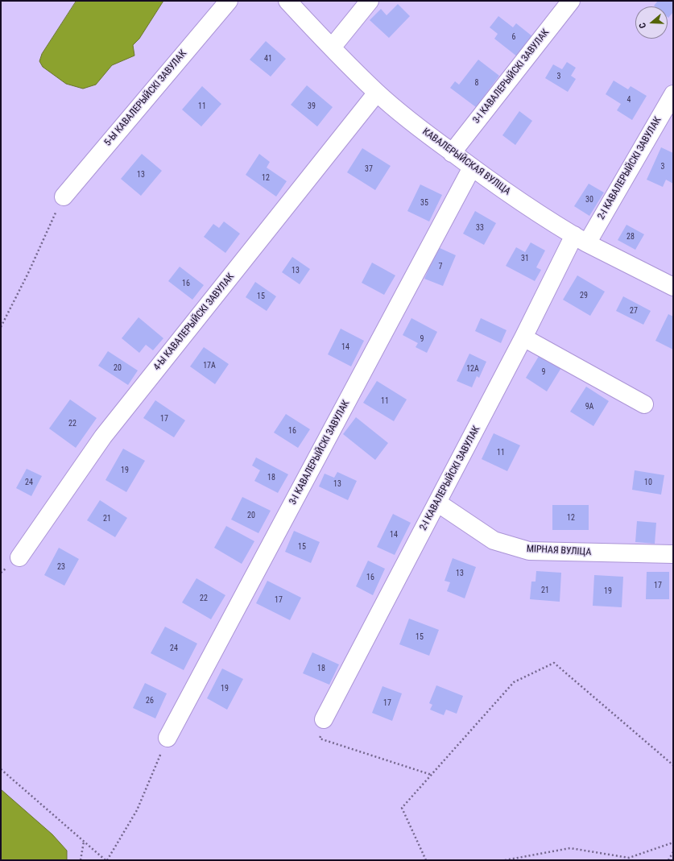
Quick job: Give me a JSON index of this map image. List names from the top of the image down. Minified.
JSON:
{"streets":{"street":["3-І КАВАЛЕРЫЙСКІ ЗАВУЛАК","5-Ы КАВАЛЕРЫЙСКІ ЗАВУЛАК","КАВАЛЕРЫЙСКАЯ ВУЛІЦА","2-І КАВАЛЕРЫЙСКІ ЗАВУЛАК","4-Ы КАВАЛЕРЫЙСКІ ЗАВУЛАК","МІРНАЯ ВУЛІЦА"]},"crossings":[["3-І КАВАЛЕРЫЙСКІ ЗАВУЛАК","КАВАЛЕРЫЙСКАЯ ВУЛІЦА"],["КАВАЛЕРЫЙСКАЯ ВУЛІЦА","2-І КАВАЛЕРЫЙСКІ ЗАВУЛАК"],["КАВАЛЕРЫЙСКАЯ ВУЛІЦА","4-Ы КАВАЛЕРЫЙСКІ ЗАВУЛАК"],["2-І КАВАЛЕРЫЙСКІ ЗАВУЛАК","МІРНАЯ ВУЛІЦА"]],"house_numbers":["6","41","3","8","4","11","39","3","37","13","12","30","35","33","28","31","7","13","16","29","15","27","9","14","17А","20","12А","9","11","9А","17","22","16","11","19","18","24","10","13","20","12","21","14","15","23","13","16","17","21","19","22","17","15","24","18","19","26","17"],"north":"left"}
